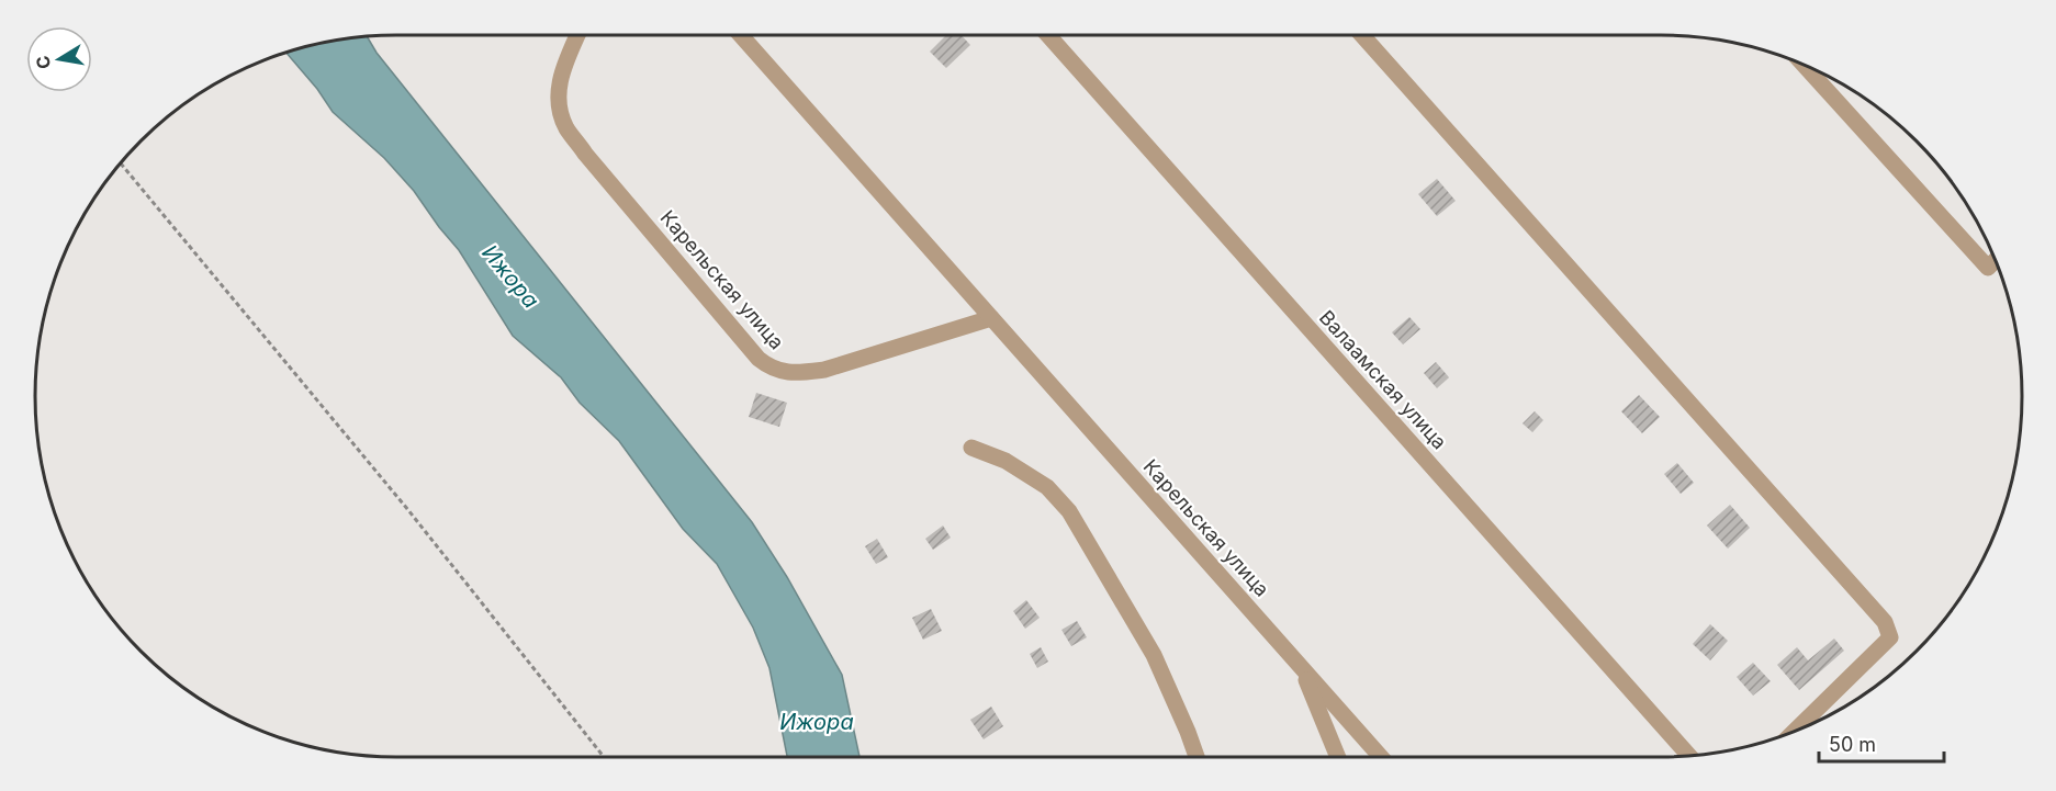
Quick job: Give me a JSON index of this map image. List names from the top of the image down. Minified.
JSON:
{"streets":{"street":["Карельская улица","Валаамская улица"]},"water":["Ижора"],"scale_bar":"50 m","north":"left"}
